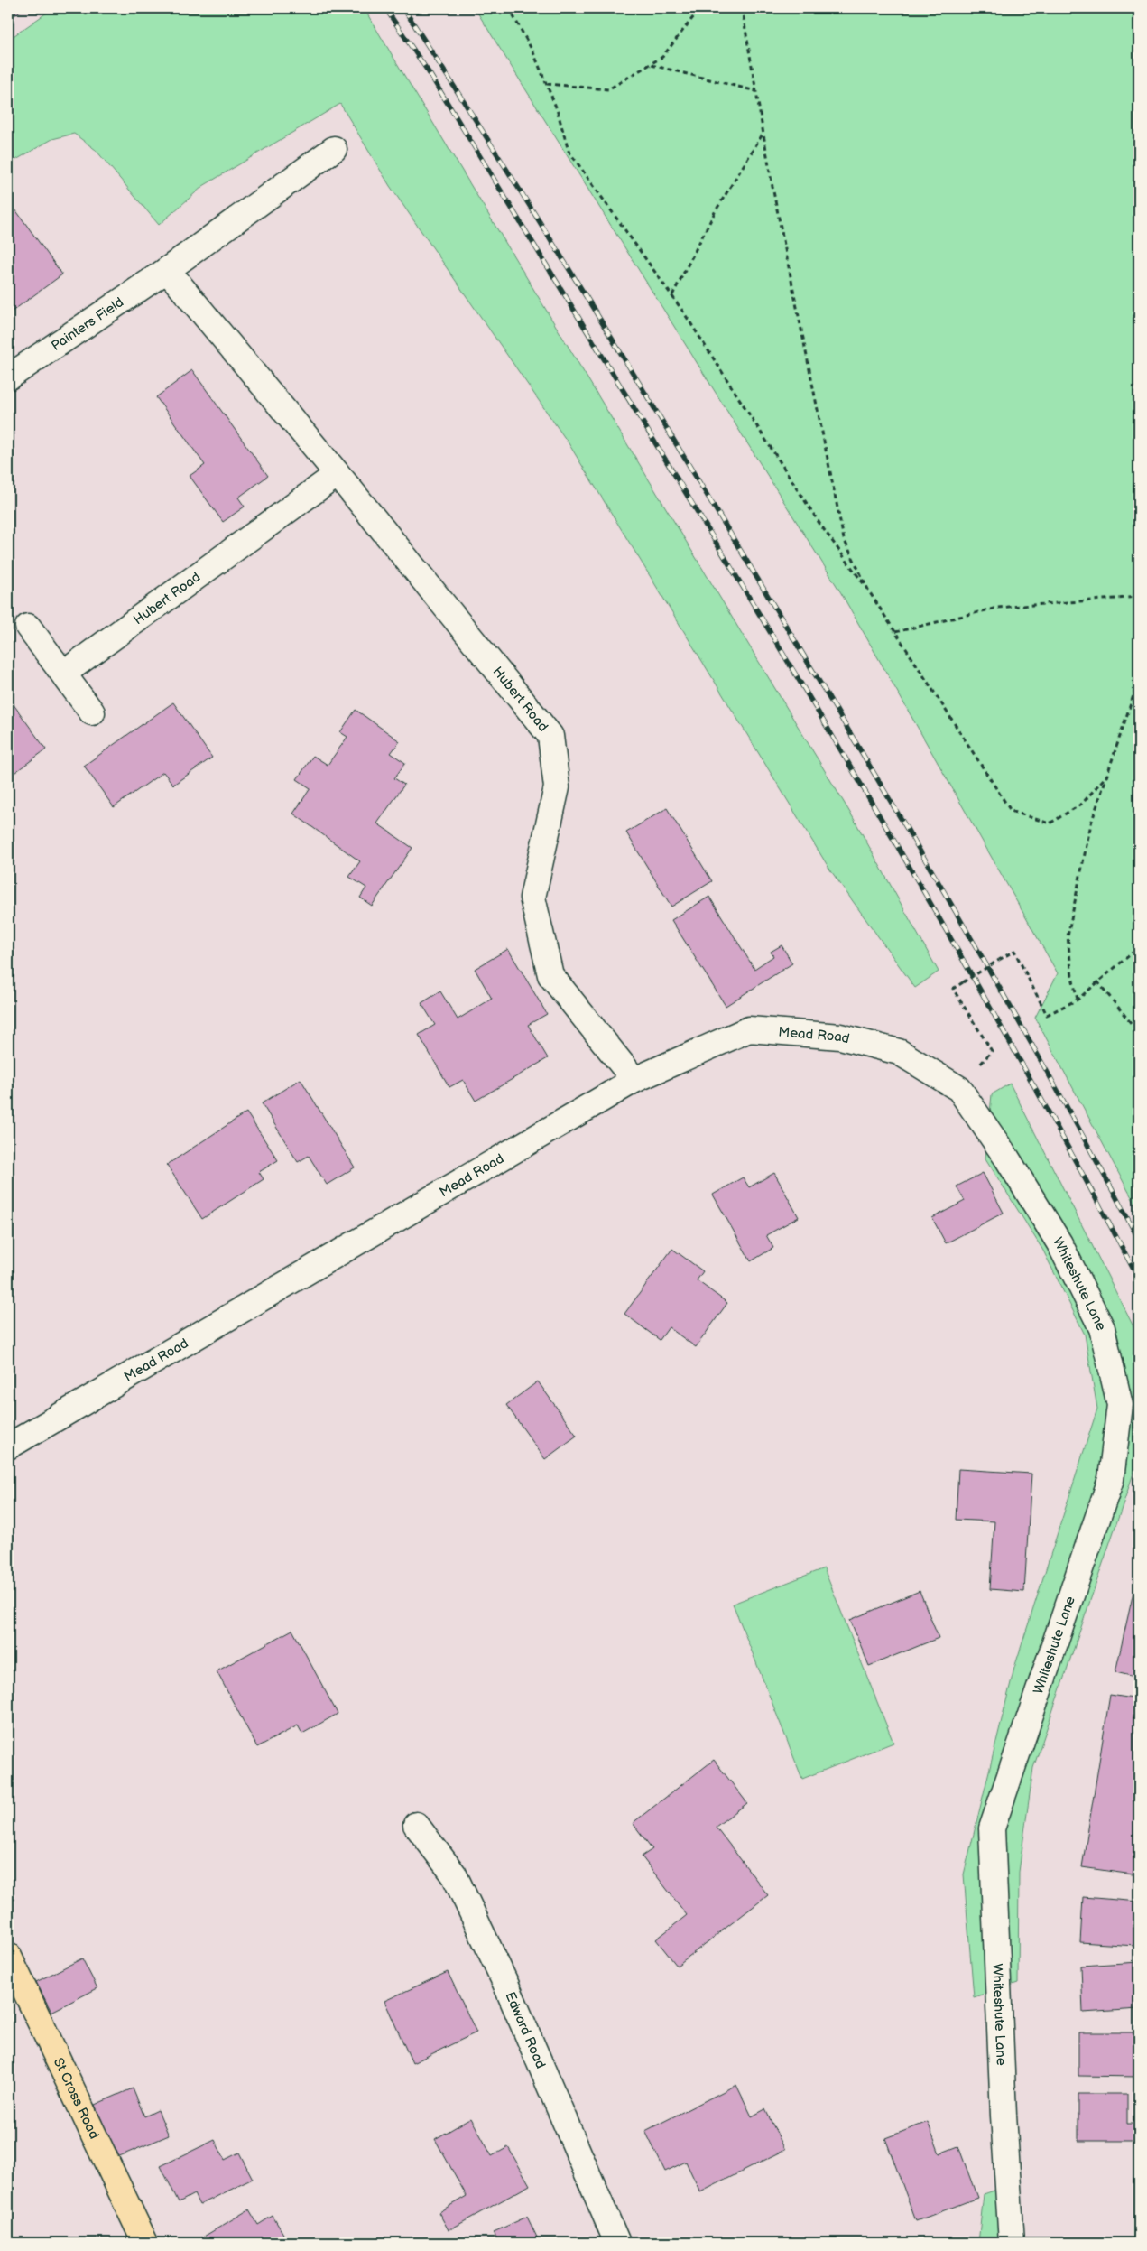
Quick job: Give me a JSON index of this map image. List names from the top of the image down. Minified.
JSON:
{"streets":{"main road":["St Cross Road"],"street":["Painters Field","Hubert Road","Mead Road","Whiteshute Lane","Edward Road"]},"crossings":[["Painters Field","Hubert Road"],["Hubert Road","Mead Road"],["Mead Road","Whiteshute Lane"]]}
